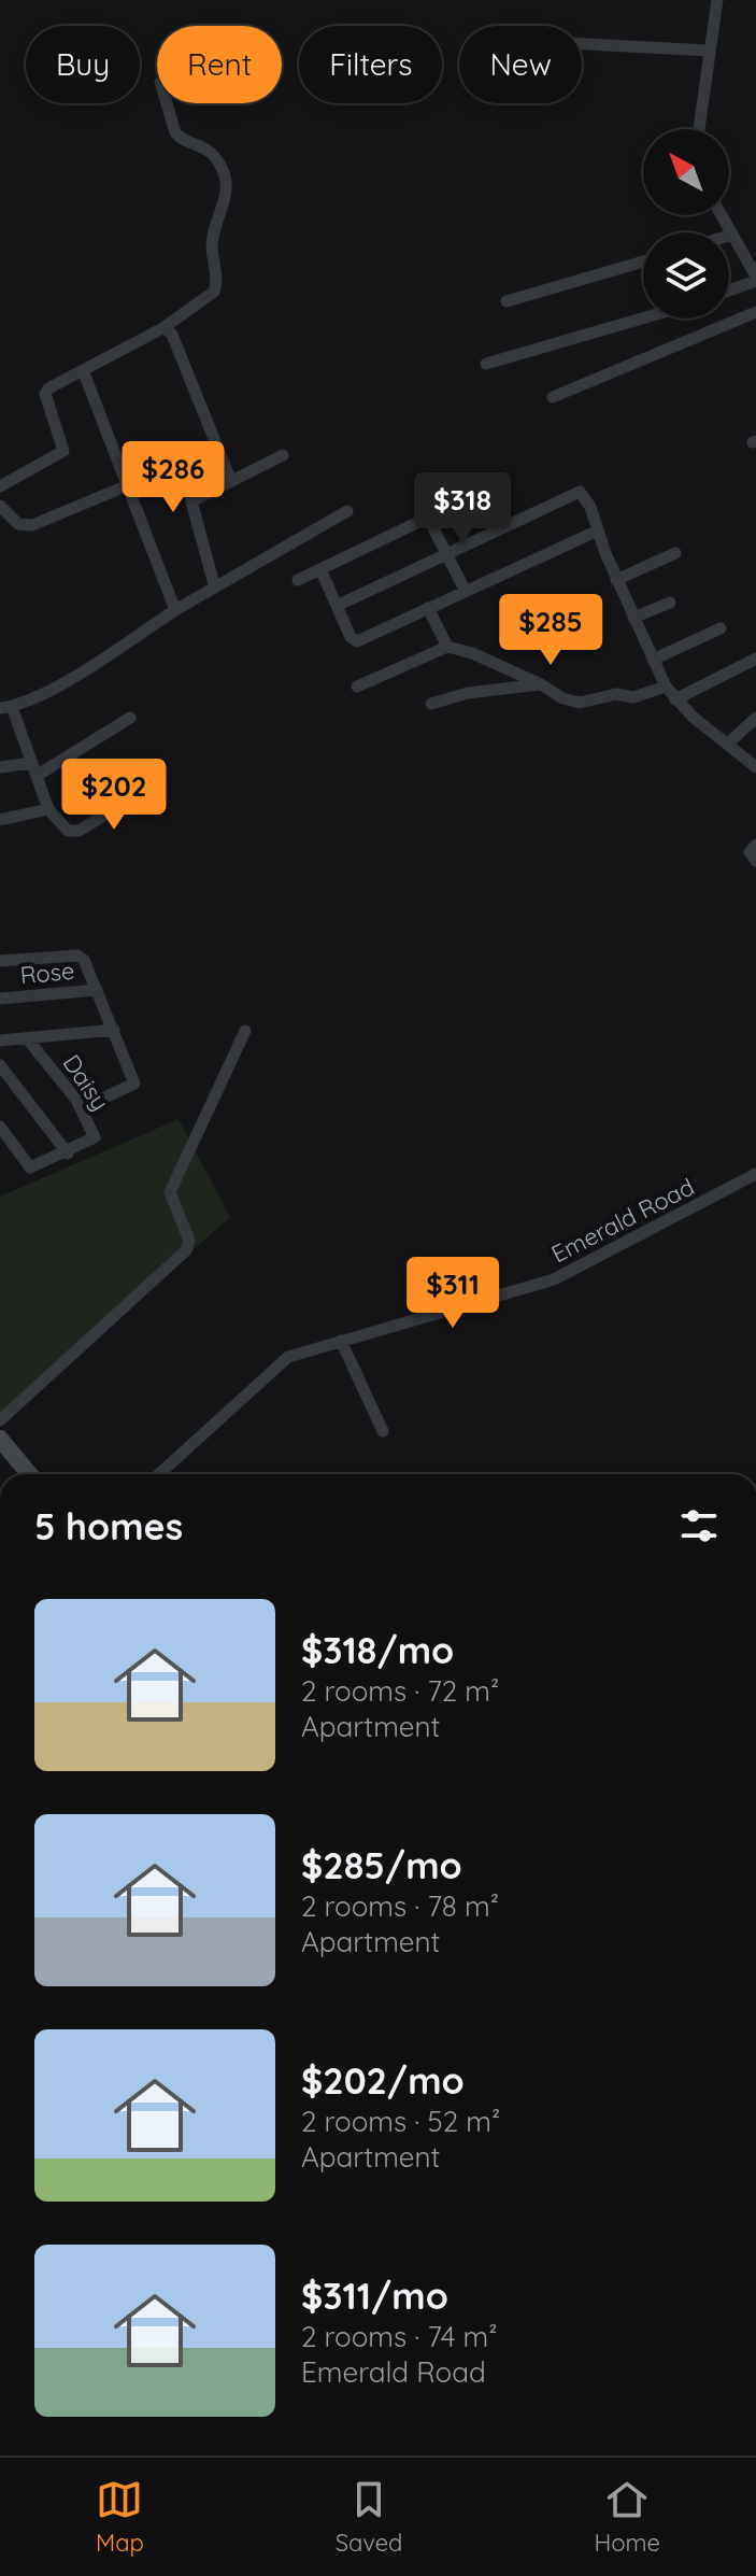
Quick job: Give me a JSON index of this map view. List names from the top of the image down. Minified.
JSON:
{"streets":{"street":["Rose","Daisy","Emerald Road"]},"north":"top left","page":{"chip":["Buy","Rent","Filters","New"],"price":["$286","$318","$285","$202","$311"],"heading":"5 homes","list":[{"name":"$318/mo","note":"2 rooms · 72 m² · Apartment"},{"name":"$285/mo","note":"2 rooms · 78 m² · Apartment"},{"name":"$202/mo","note":"2 rooms · 52 m² · Apartment"},{"name":"$311/mo","note":"2 rooms · 74 m² · Emerald Road"}],"tabs":["Map","Saved","Home"]}}
